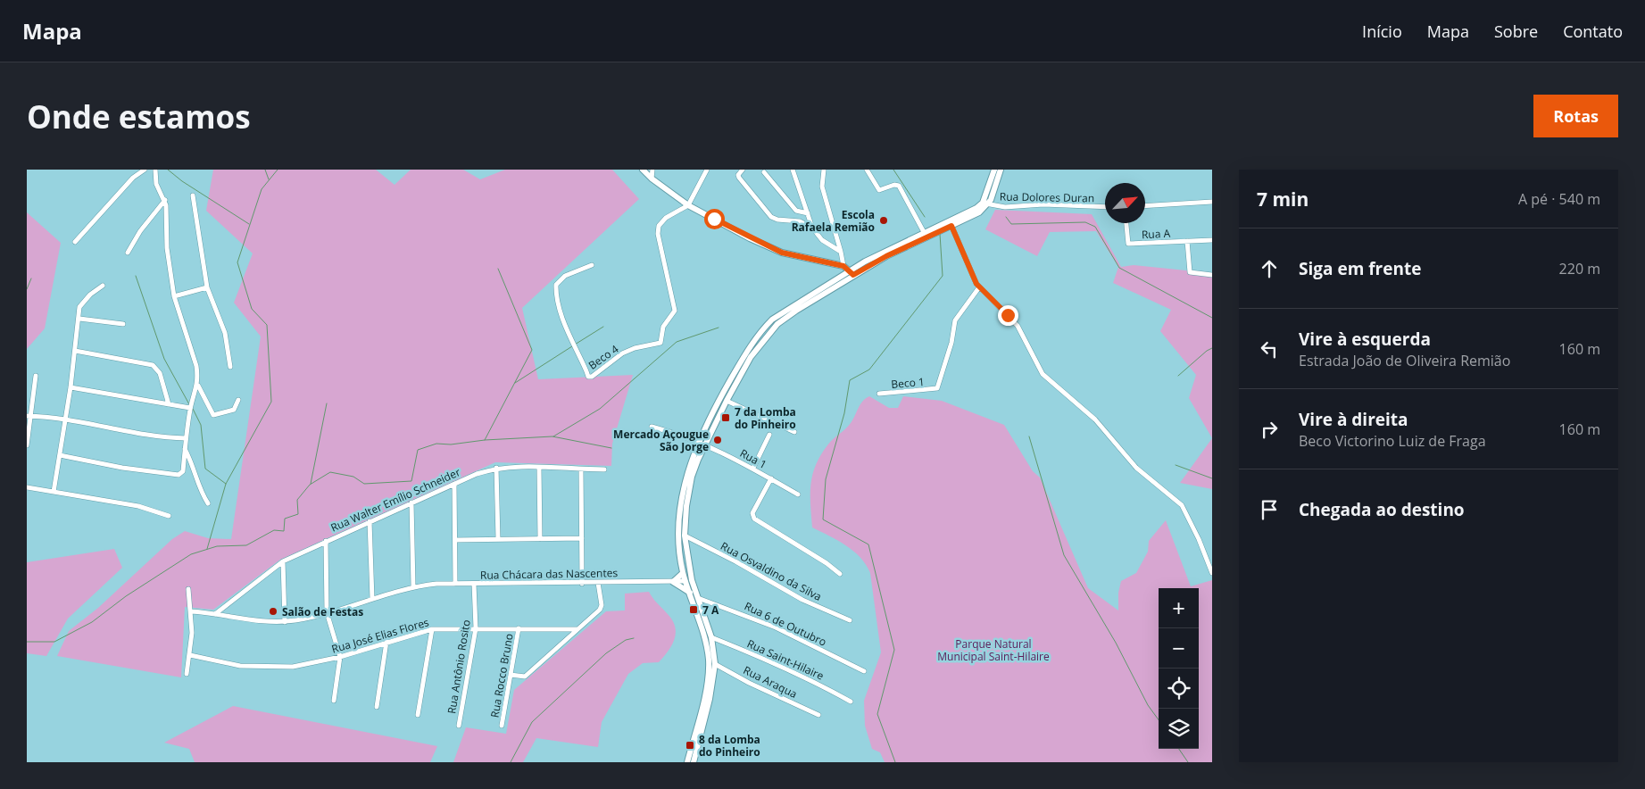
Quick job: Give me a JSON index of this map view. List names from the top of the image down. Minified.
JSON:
{"streets":{"street":["Rua Dolores Duran","Rua A","Beco 4","Beco 1","Rua 1","Rua Walter Emílio Schneider","Rua Osvaldino da Silva","Rua Chácara das Nascentes","Rua 6 de Outubro","Rua José Elias Flores","Rua Saint-Hilaire","Rua Antônio Rosito","Rua Rocco Bruno","Rua Araqua"]},"crossings":[["Rua Walter Emílio Schneider","Rua Chácara das Nascentes"],["Rua Chácara das Nascentes","Rua Antônio Rosito"],["Rua José Elias Flores","Rua Antônio Rosito"],["Rua José Elias Flores","Rua Rocco Bruno"]],"parks":["Parque Natural Municipal Saint-Hilaire"],"places":{"other":["Escola Rafaela Remião","Mercado Açougue São Jorge","Salão de Festas"],"transit":["7 da Lomba do Pinheiro","7 A","8 da Lomba do Pinheiro"]},"north":"top right","page":{"header":"Mapa","nav":["Início","Mapa","Sobre","Contato"],"buttons":"Rotas","title":"Onde estamos","heading":["7 min","A pé · 540 m"],"list":[["Siga em frente","220 m"],["Vire à esquerda","Estrada João de Oliveira Remião","160 m"],["Vire à direita","Beco Victorino Luiz de Fraga","160 m"],"Chegada ao destino"],"map_buttons":["+","−"]}}
